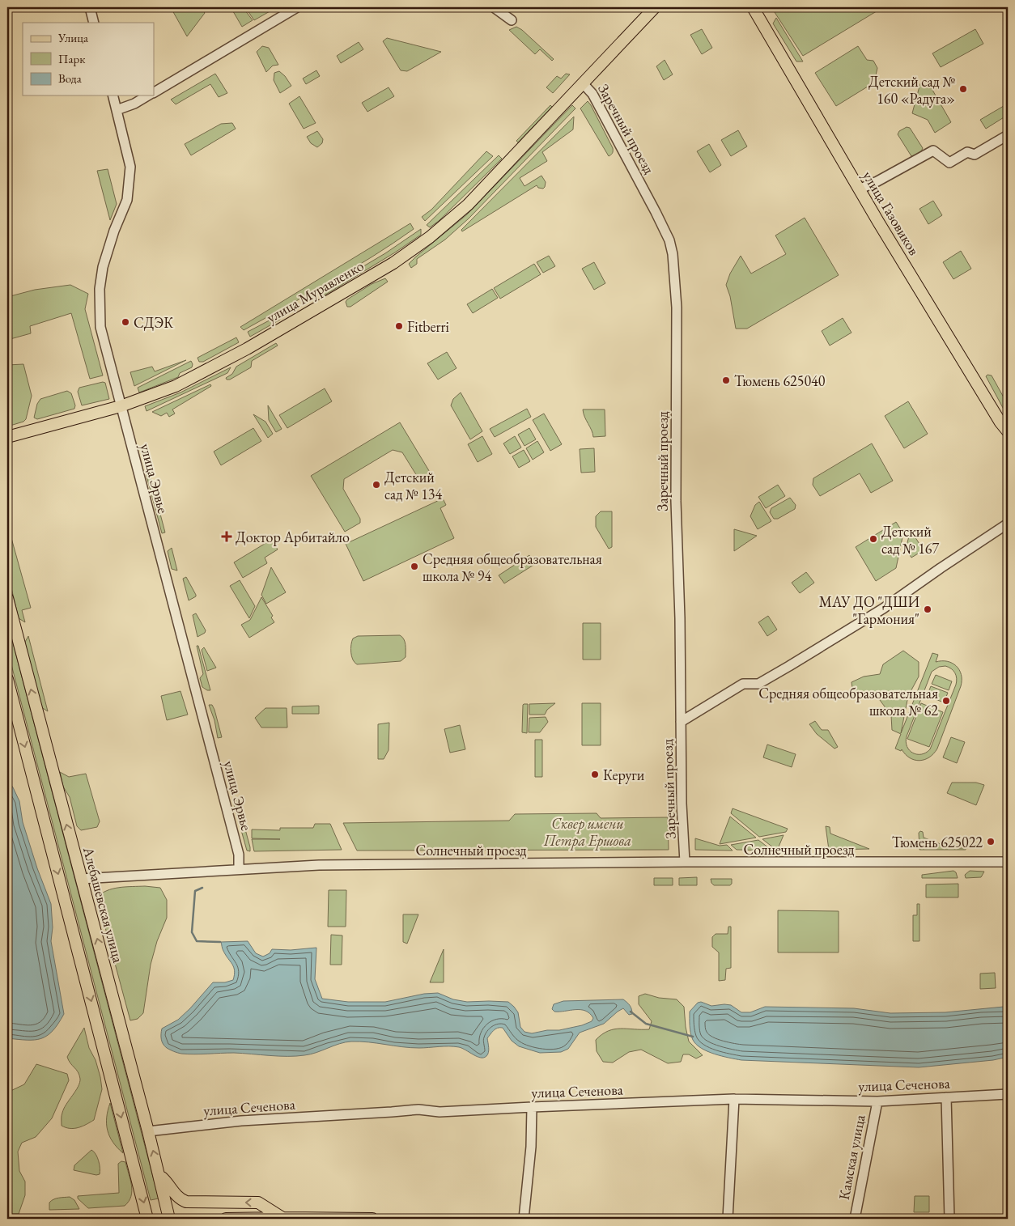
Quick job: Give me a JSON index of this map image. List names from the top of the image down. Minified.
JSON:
{"streets":{"main road":["улица Газовиков","улица Муравленко","Алебашевская улица"],"street":["Заречный проезд","улица Эрвье","Солнечный проезд","улица Сеченова","Камская улица"]},"crossings":[["Заречный проезд","улица Муравленко"],["Заречный проезд","Солнечный проезд"],["улица Муравленко","улица Эрвье"],["улица Эрвье","Солнечный проезд"],["Солнечный проезд","Алебашевская улица"],["Алебашевская улица","улица Сеченова"],["улица Сеченова","Камская улица"]],"parks":["Сквер имени Петра Ершова"],"places":{"other":["Детский сад № 160 «Радуга»","СДЭК","Fitberri","Тюмень 625040","Детский сад № 134","Детский сад № 167","Средняя общеобразовательная школа № 94","МАУ ДО \"ДШИ \"Гармония\"","Средняя общеобразовательная школа № 62","Керуги","Тюмень 625022"],"health":["Доктор Арбитайло"]},"legend":["Улица","Парк","Вода"]}
